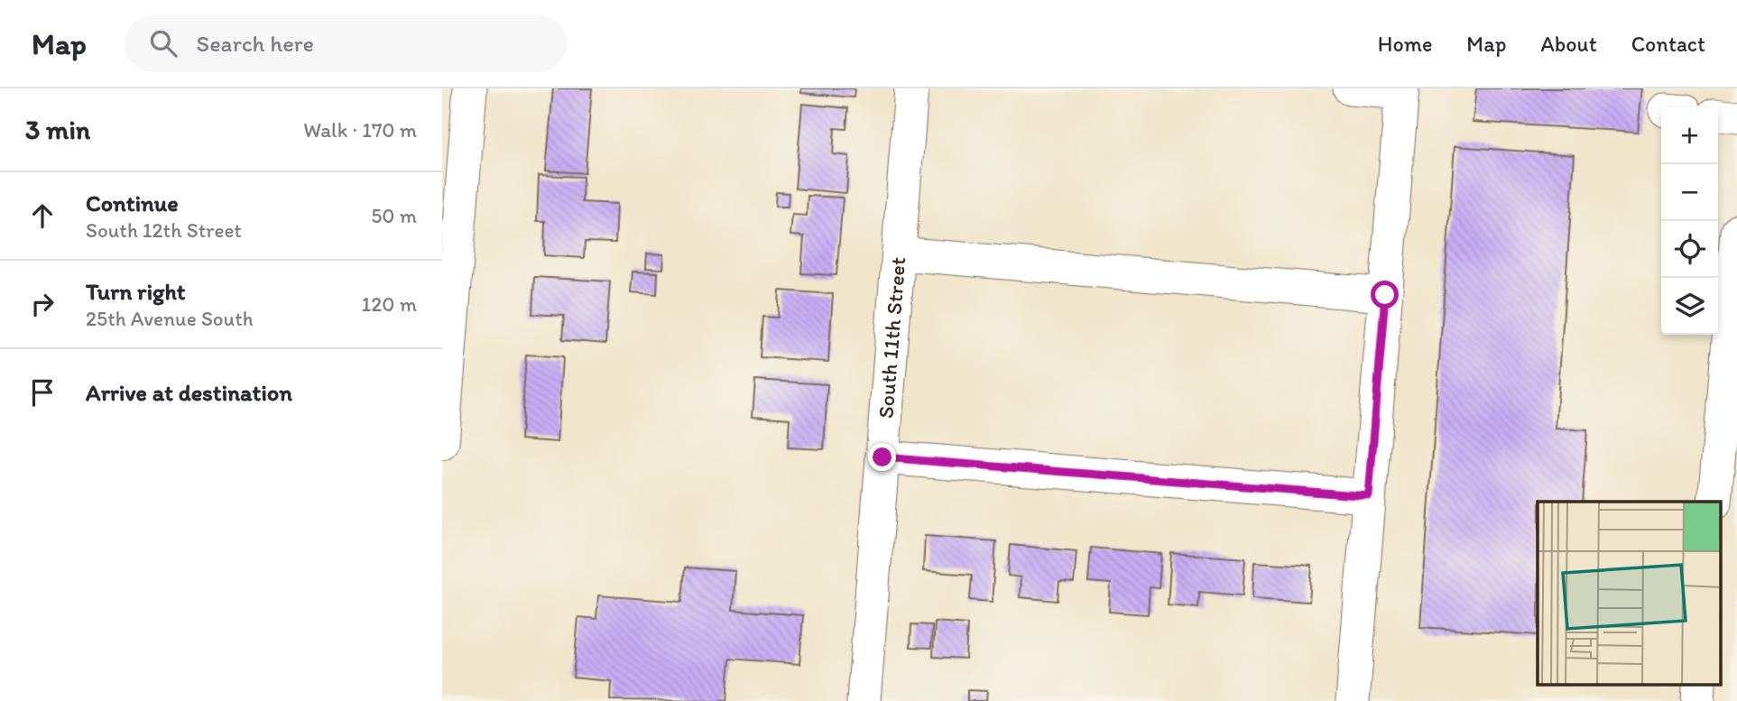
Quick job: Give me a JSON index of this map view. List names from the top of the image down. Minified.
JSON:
{"streets":{"street":["South 11th Street"]},"page":{"header":"Map","search":"Search here","nav":["Home","Map","About","Contact"],"heading":["3 min","Walk · 170 m"],"map_buttons":["+","−"],"list":[["Continue","South 12th Street","50 m"],["Turn right","25th Avenue South","120 m"],"Arrive at destination"]}}
